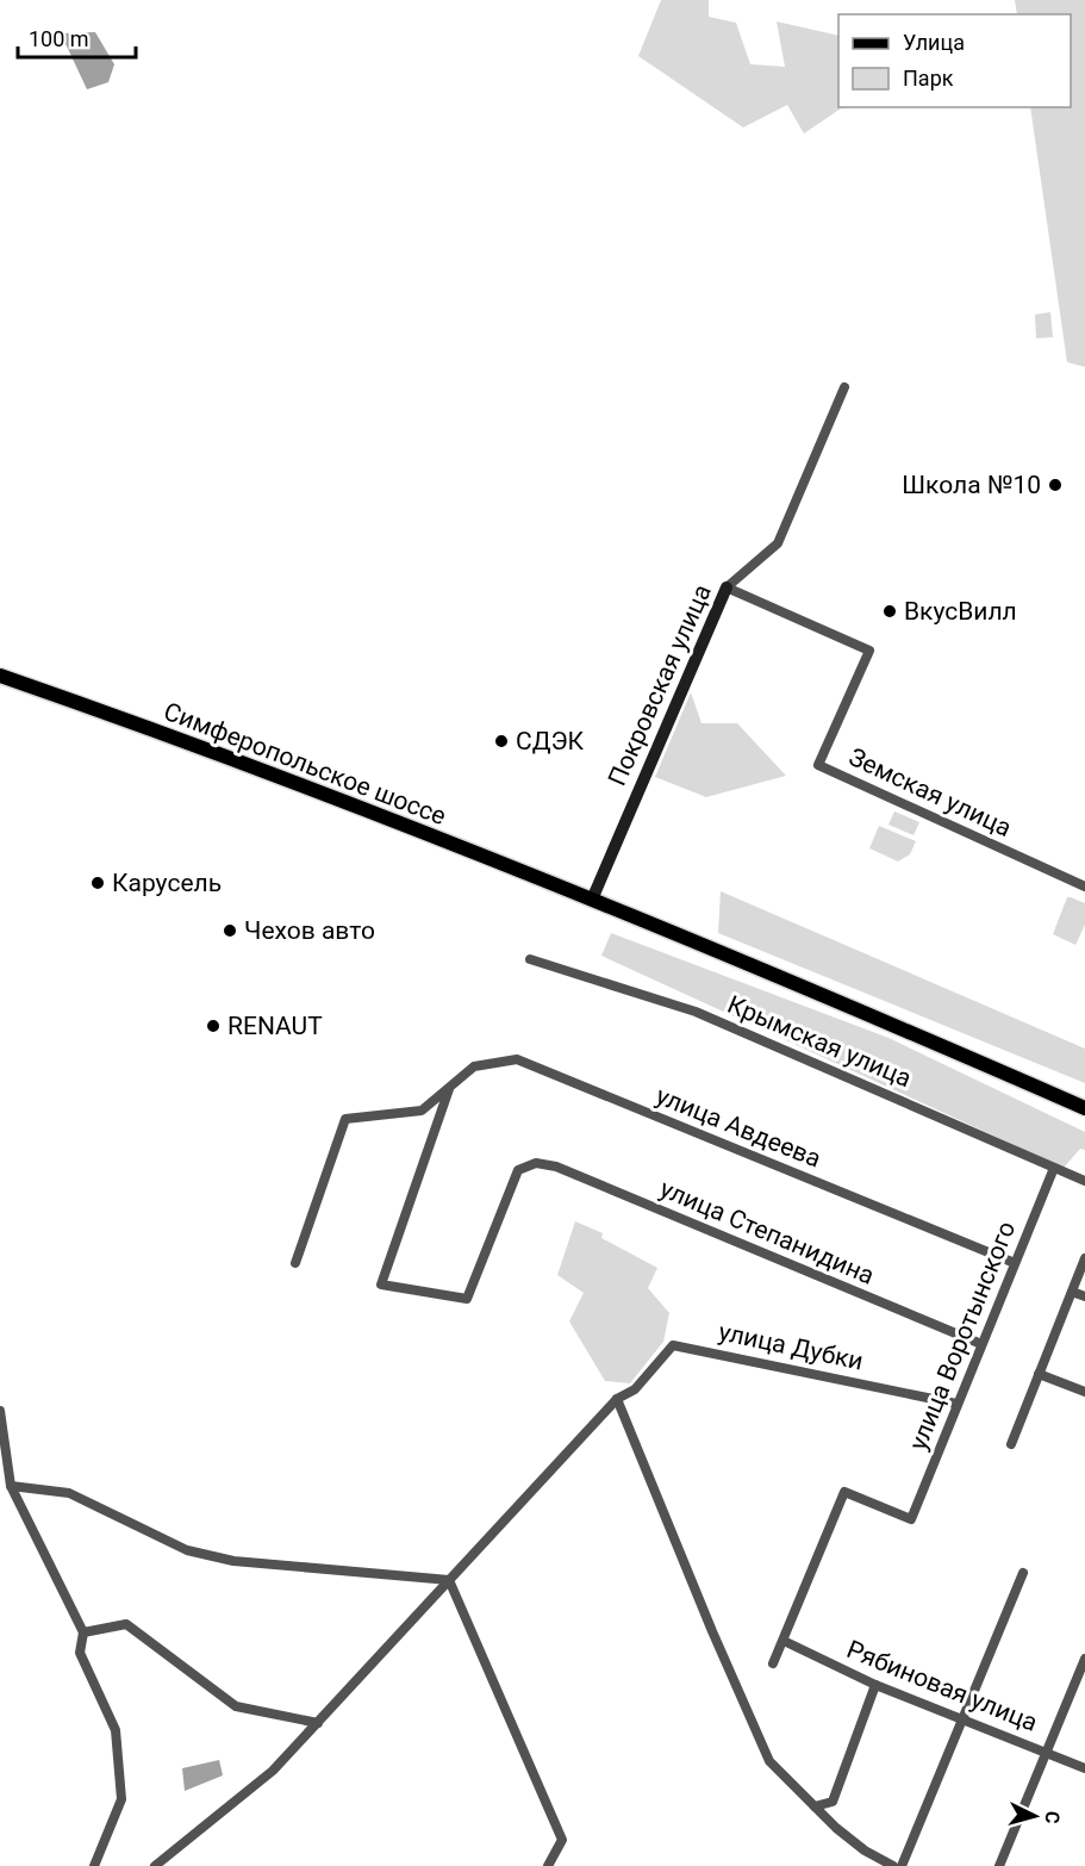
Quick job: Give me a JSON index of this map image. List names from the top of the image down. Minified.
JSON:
{"streets":{"main road":["Симферопольское шоссе"],"street":["Покровская улица","Земская улица","Крымская улица","улица Авдеева","улица Степанидина","улица Воротынского","улица Дубки","Рябиновая улица"]},"crossings":[["Покровская улица","Симферопольское шоссе"],["Покровская улица","Земская улица"],["Крымская улица","улица Воротынского"],["улица Авдеева","улица Степанидина"],["улица Авдеева","улица Воротынского"],["улица Степанидина","улица Воротынского"],["улица Воротынского","улица Дубки"],["улица Воротынского","Рябиновая улица"]],"places":["Школа №10","ВкусВилл","СДЭК","Карусель","Чехов авто","RENAUT"],"legend":["Улица","Парк"],"scale_bar":"100 m","north":"right"}
